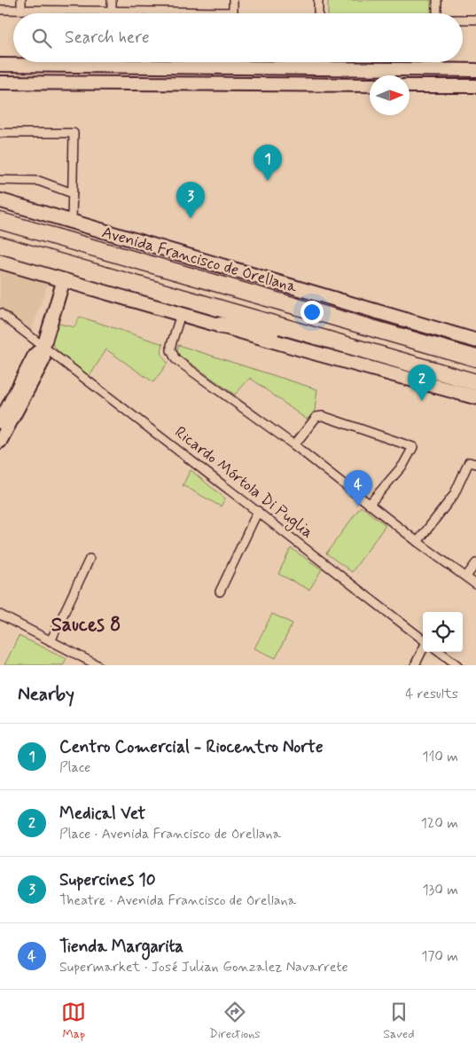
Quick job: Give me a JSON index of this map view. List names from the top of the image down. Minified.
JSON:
{"streets":{"highway":["Avenida Francisco de Orellana"],"street":["Ricardo Mórtola Di Puglia"]},"districts":["Sauces 8"],"north":"right","page":{"search":"Search here","pins":["1","3","2","4"],"heading":["Nearby","4 results"],"list":[{"mark":"1","name":"Centro Comercial - Riocentro Norte","note":"Place","value":"110 m"},{"mark":"2","name":"Medical Vet","note":"Place · Avenida Francisco de Orellana","value":"120 m"},{"mark":"3","name":"Supercines 10","note":"Theatre · Avenida Francisco de Orellana","value":"130 m"},{"mark":"4","name":"Tienda Margarita","note":"Supermarket · José Julian Gonzalez Navarrete","value":"170 m"}],"nav":["Map","Directions","Saved"]}}
